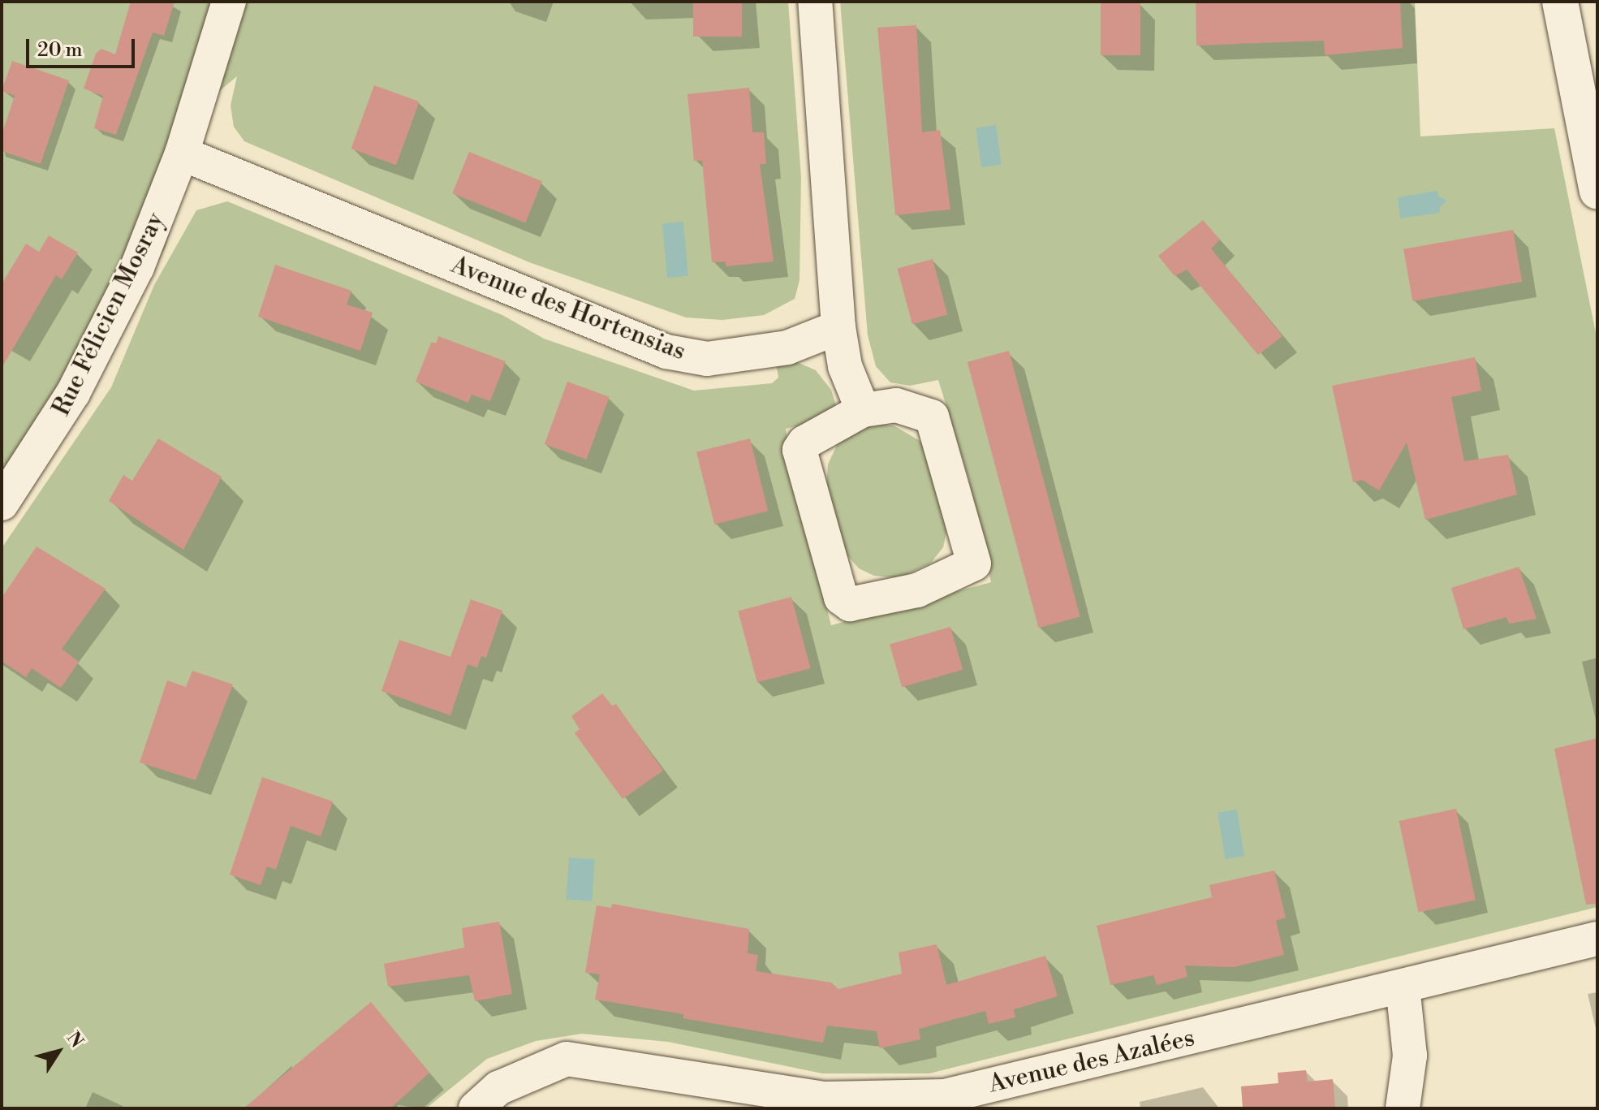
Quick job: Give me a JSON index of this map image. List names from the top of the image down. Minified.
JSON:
{"streets":{"street":["Avenue des Hortensias","Rue Félicien Mosray","Avenue des Azalées"]},"crossings":[["Avenue des Hortensias","Rue Félicien Mosray"]],"scale_bar":"20 m","north":"top right"}
